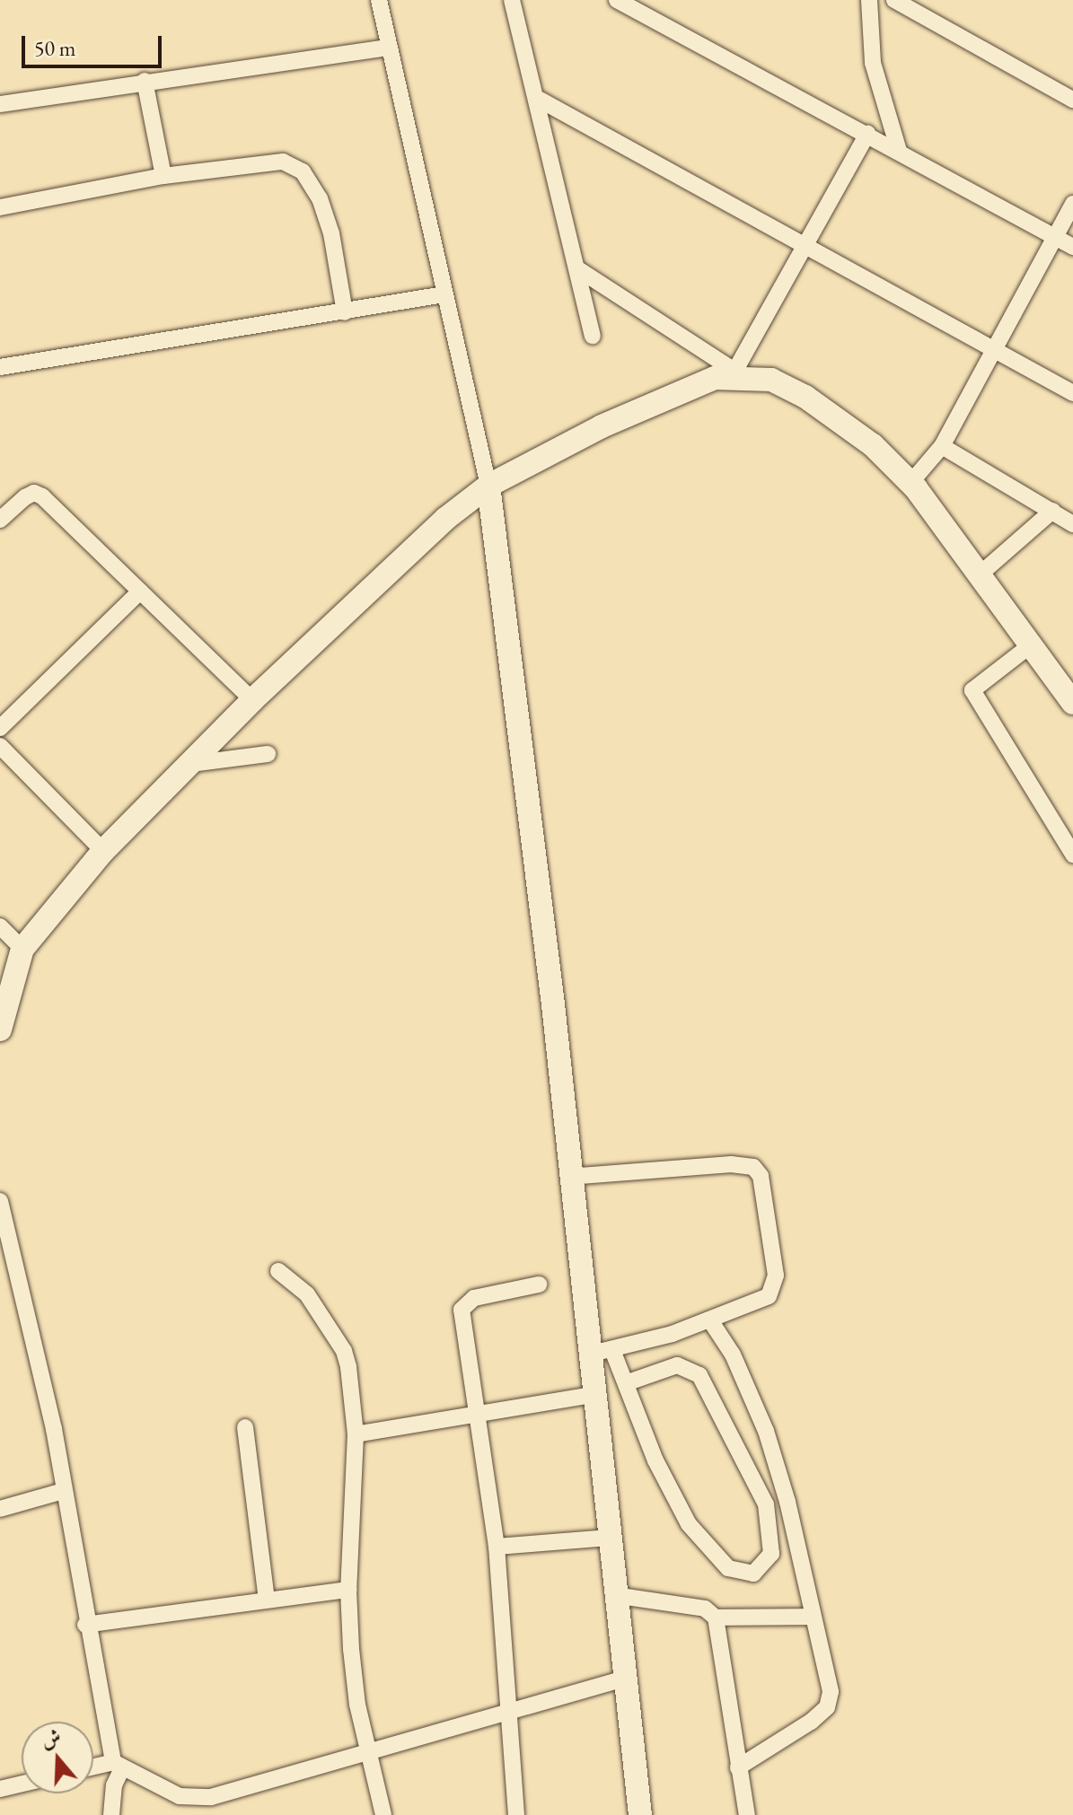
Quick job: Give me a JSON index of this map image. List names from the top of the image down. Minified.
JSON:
{"scale_bar":"50 m","north":"top"}
